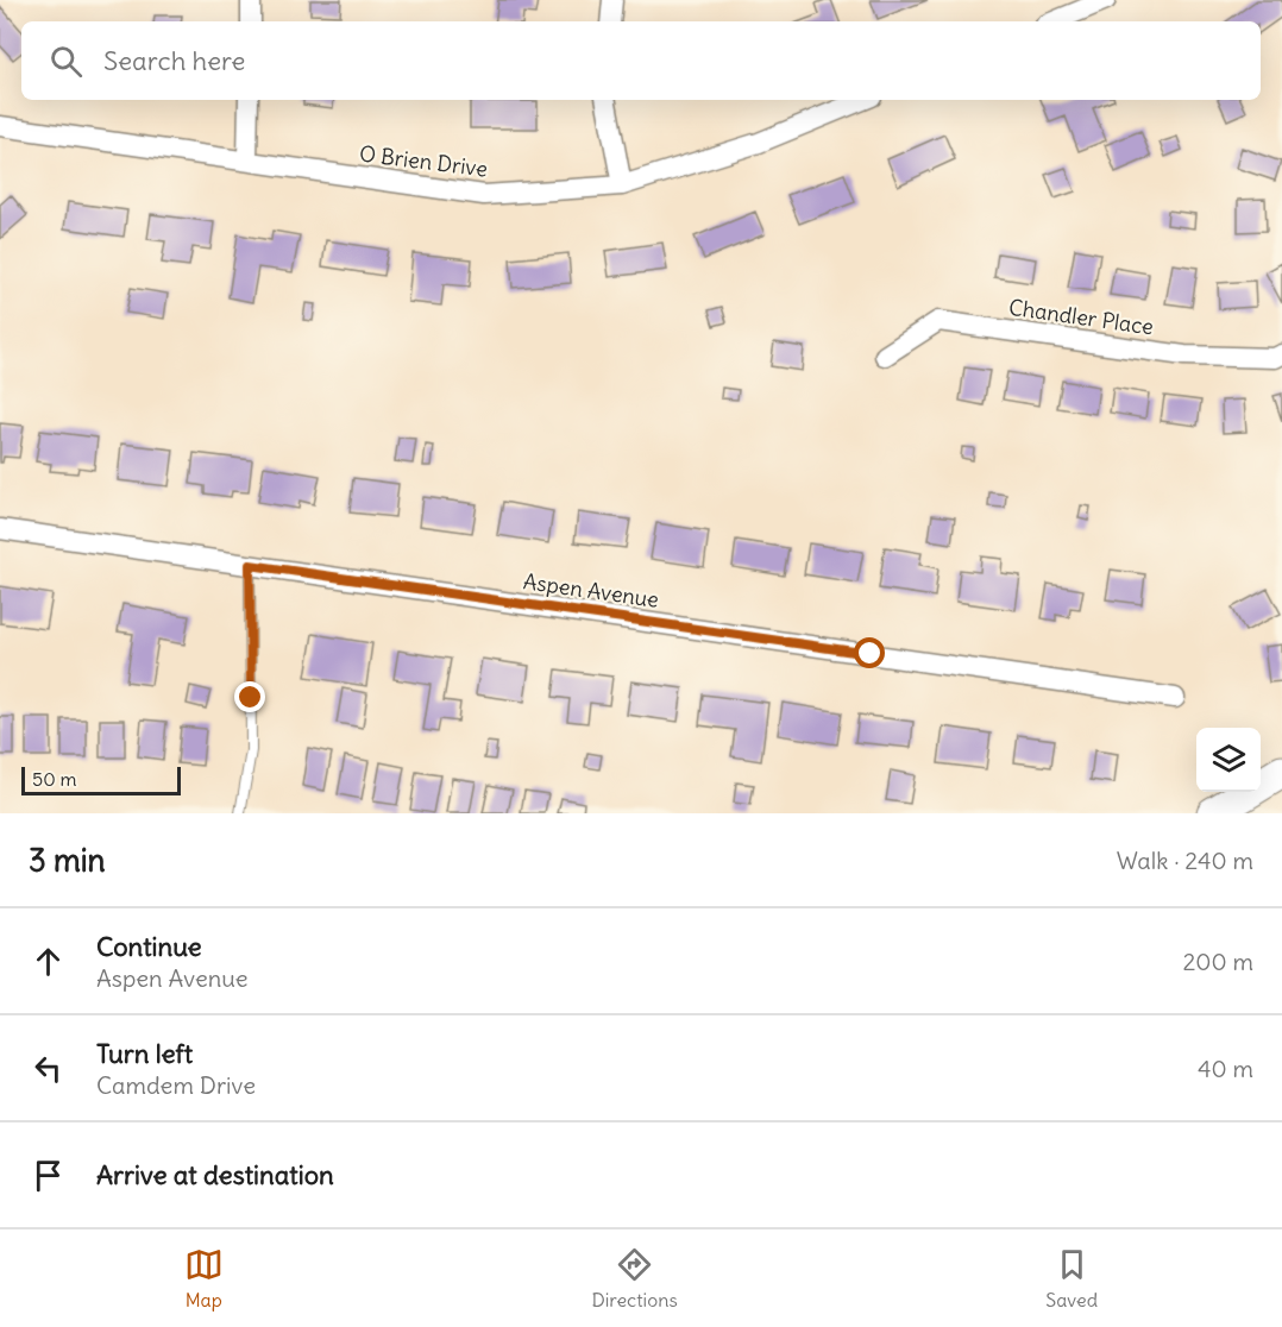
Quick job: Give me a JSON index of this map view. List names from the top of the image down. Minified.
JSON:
{"streets":{"street":["O Brien Drive","Chandler Place","Aspen Avenue"]},"scale_bar":"50 m","page":{"search":"Search here","scale":"50 m","heading":["3 min","Walk · 240 m"],"list":[["Continue","Aspen Avenue","200 m"],["Turn left","Camdem Drive","40 m"],"Arrive at destination"],"nav":["Map","Directions","Saved"]}}
